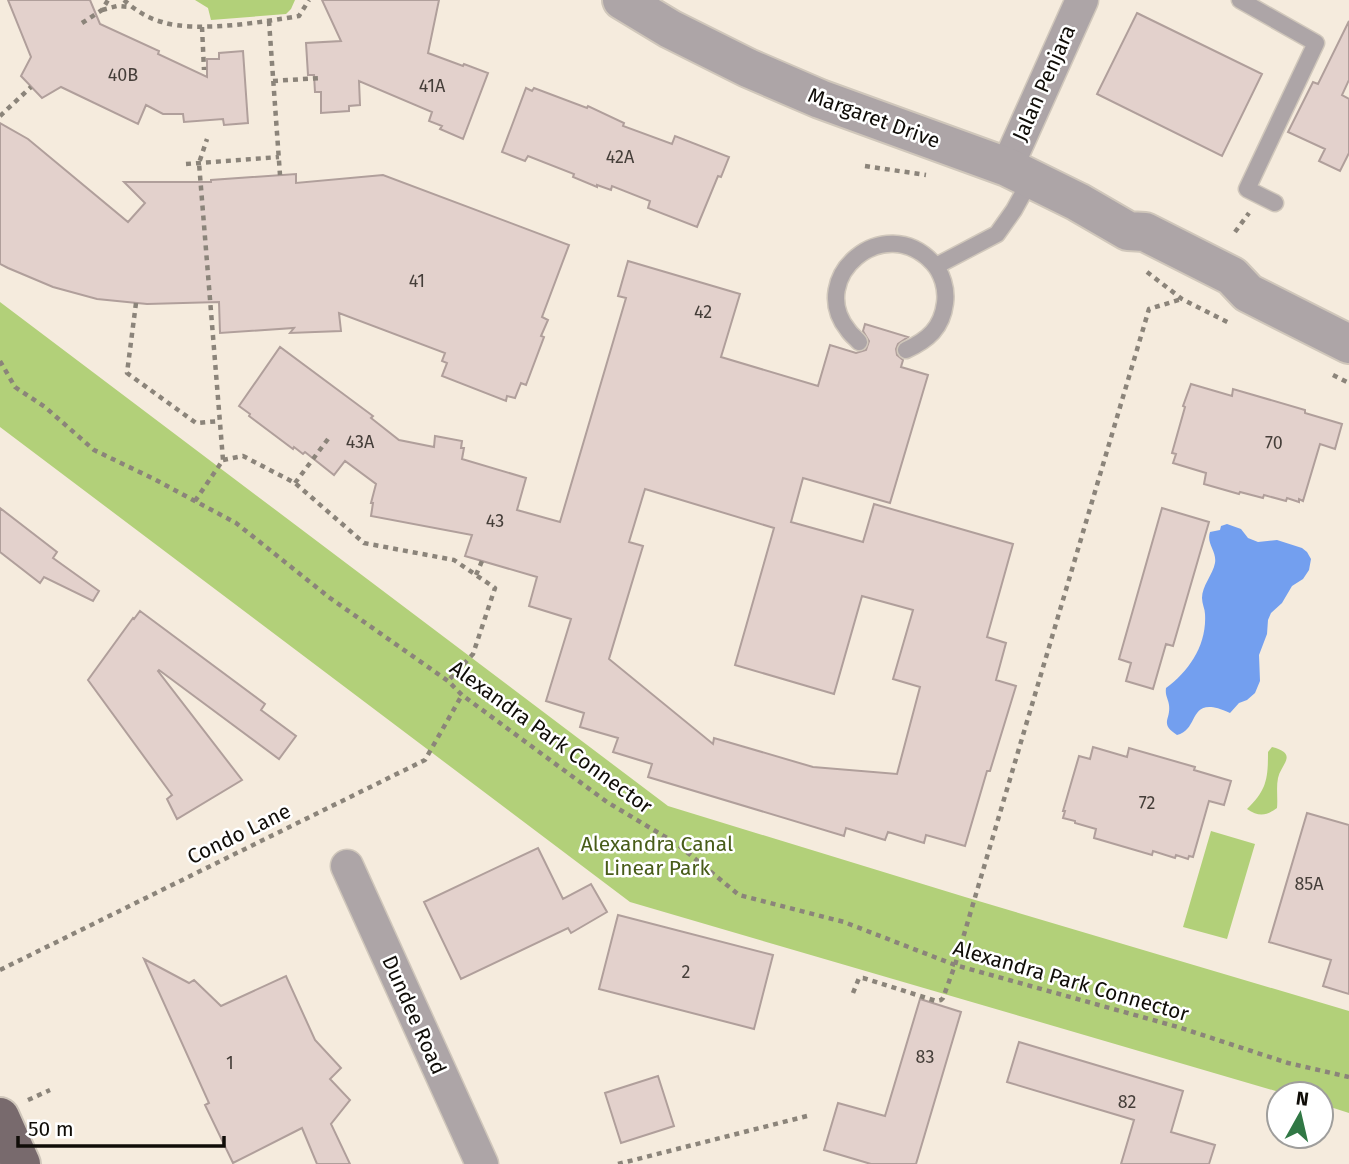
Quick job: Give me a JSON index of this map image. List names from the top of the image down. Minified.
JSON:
{"streets":{"street":["Jalan Penjara","Margaret Drive","Dundee Road"],"path":["Alexandra Park Connector","Condo Lane"]},"crossings":[["Jalan Penjara","Margaret Drive"],["Alexandra Park Connector","Condo Lane"]],"parks":["Alexandra Canal Linear Park"],"house_numbers":["40B","41A","42A","41","42","43A","70","43","72","85A","2","83","1","82"],"scale_bar":"50 m","north":"top"}
